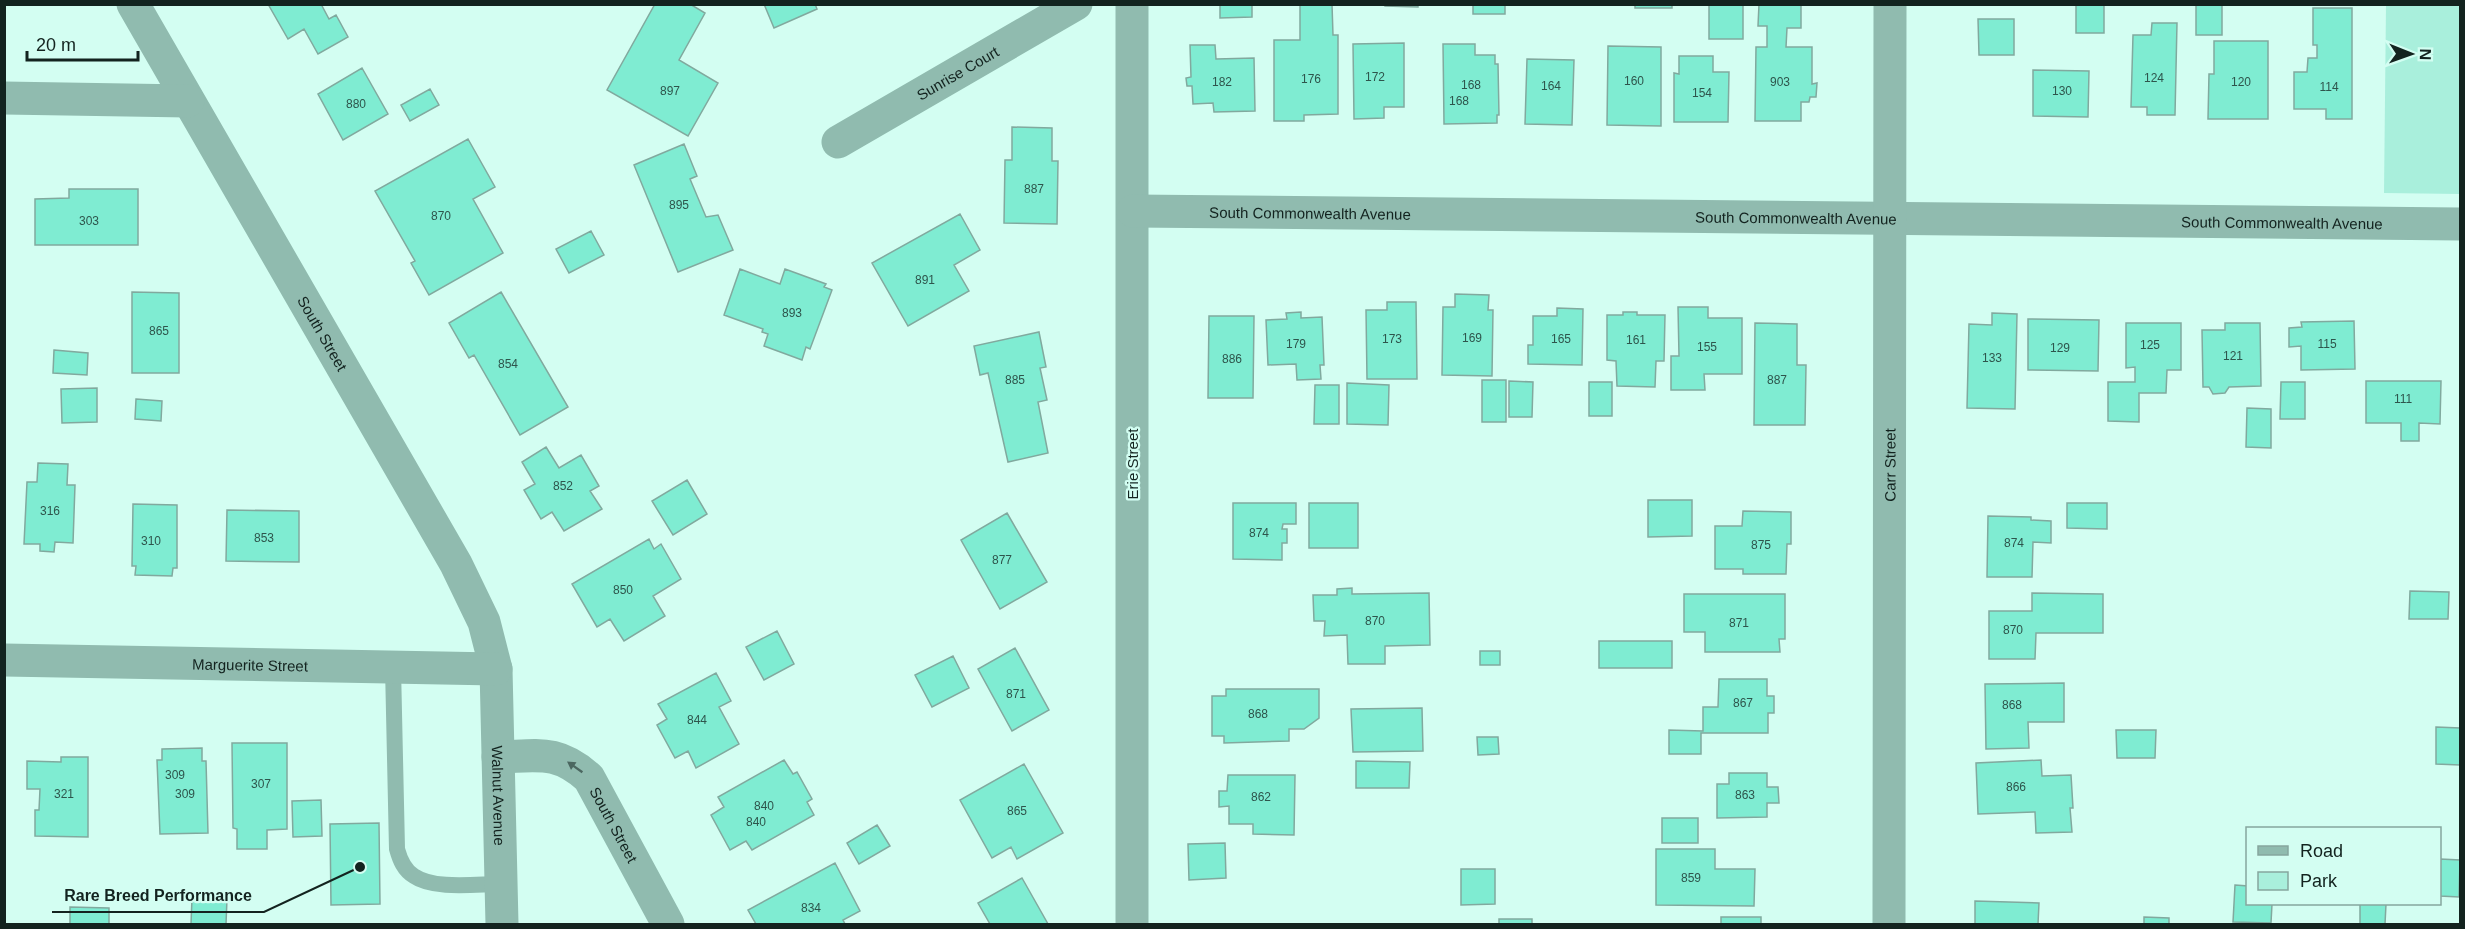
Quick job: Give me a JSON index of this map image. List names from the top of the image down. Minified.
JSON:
{"streets":{"street":["Sunrise Court","South Commonwealth Avenue","South Street","Erie Street","Carr Street","Marguerite Street","Walnut Avenue"]},"crossings":[["South Commonwealth Avenue","Erie Street"],["South Commonwealth Avenue","Carr Street"],["South Street","Marguerite Street"],["South Street","Walnut Avenue"],["Marguerite Street","Walnut Avenue"]],"places":["Rare Breed Performance"],"house_numbers":["172","124","176","160","182","903","120","168","164","114","897","130","154","168","880","887","895","870","303","891","893","865","169","173","165","161","179","115","125","155","129","121","133","886","854","885","887","111","852","316","874","853","310","874","875","877","850","870","871","870","871","867","868","868","844","309","307","866","321","309","863","862","840","865","840","859","834"],"legend":["Road","Park"],"scale_bar":"20 m","north":"right"}
